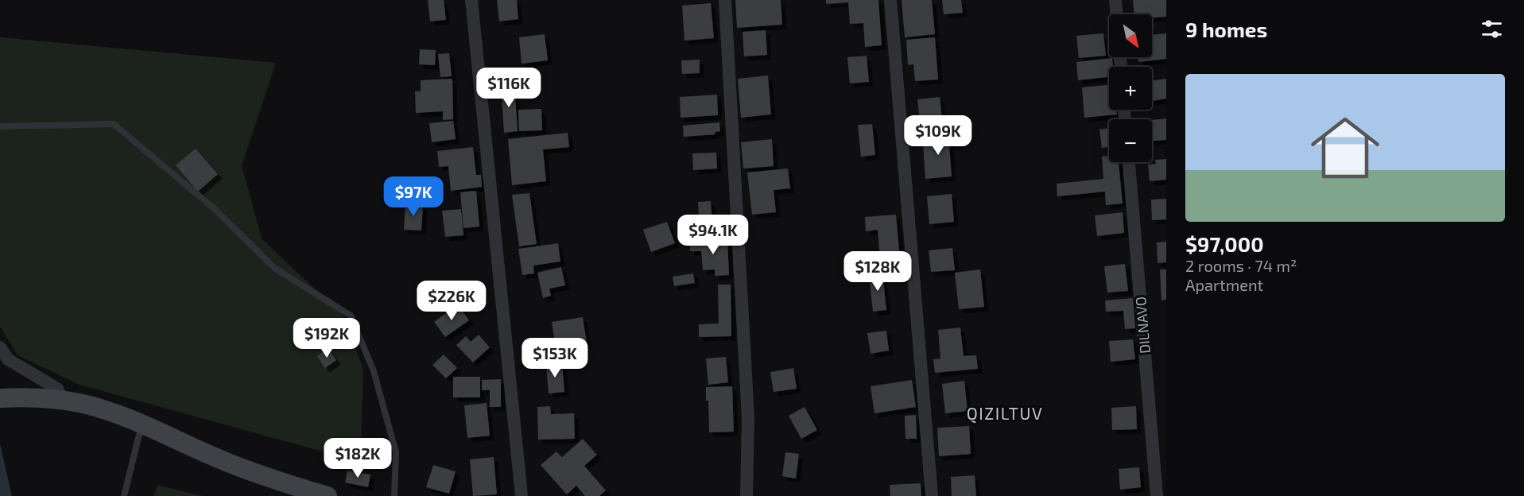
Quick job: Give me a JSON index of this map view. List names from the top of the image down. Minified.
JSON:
{"streets":{"street":["DILNAVO"]},"districts":["QIZILTUV"],"north":"bottom right","page":{"heading":"9 homes","map_buttons":["+","−"],"list":[{"name":"$97,000","note":"2 rooms · 74 m² · Apartment"}],"price":["$116K","$109K","$97K","$94.1K","$128K","$226K","$192K","$153K","$182K"]}}
